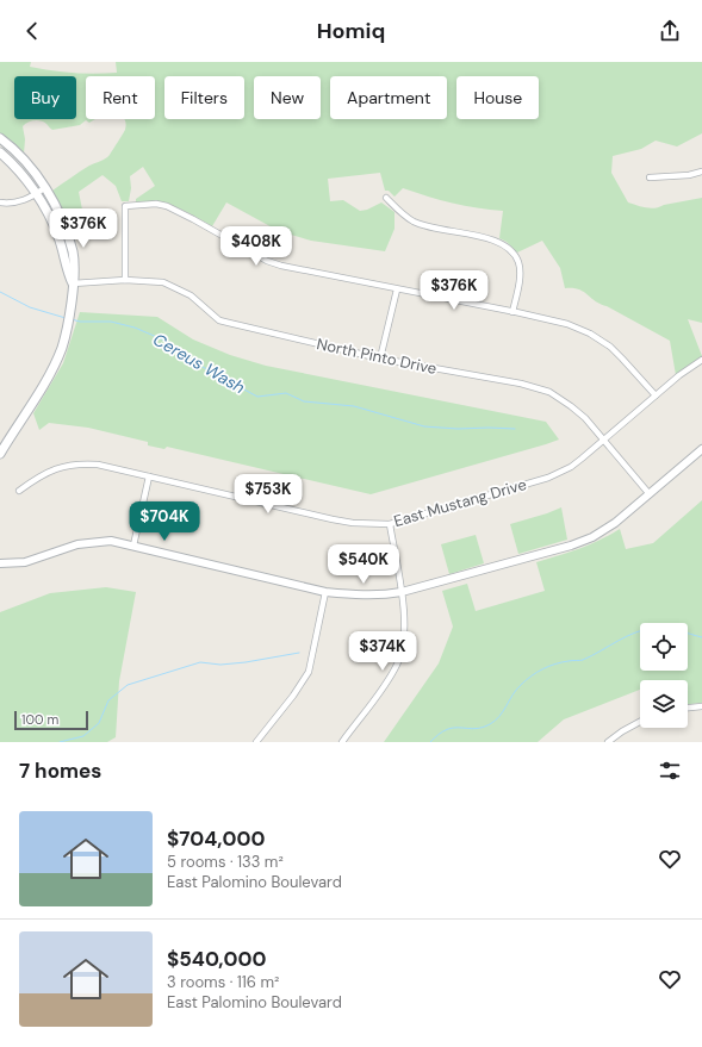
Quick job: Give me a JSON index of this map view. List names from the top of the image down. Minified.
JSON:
{"streets":{"street":["North Pinto Drive","East Mustang Drive"]},"crossings":[["North Pinto Drive","East Mustang Drive"]],"water":["Cereus Wash"],"scale_bar":"100 m","page":{"header":"Homiq","chip":["Buy","Rent","Filters","New","Apartment","House"],"price":["$376K","$408K","$376K","$753K","$704K","$540K","$374K"],"scale":"100 m","heading":"7 homes","list":[{"name":"$704,000","note":"5 rooms · 133 m² · East Palomino Boulevard"},{"name":"$540,000","note":"3 rooms · 116 m² · East Palomino Boulevard"}]}}
